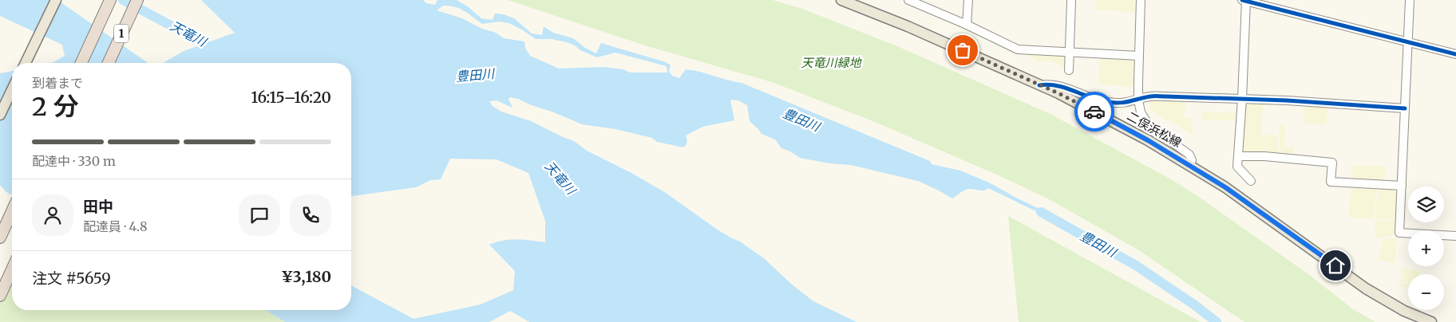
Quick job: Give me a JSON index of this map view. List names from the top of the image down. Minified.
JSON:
{"streets":{"highway":["1"],"main road":["二俣浜松線"]},"water":["天竜川","豊田川"],"parks":["天竜川緑地"],"page":{"heading":["2 分","到着まで","16:15–16:20"],"panel":["田中","配達員 · 4.8","注文 #5659","¥3,180"],"bar":"配達中 · 330 m","map_buttons":["+","−"]}}
